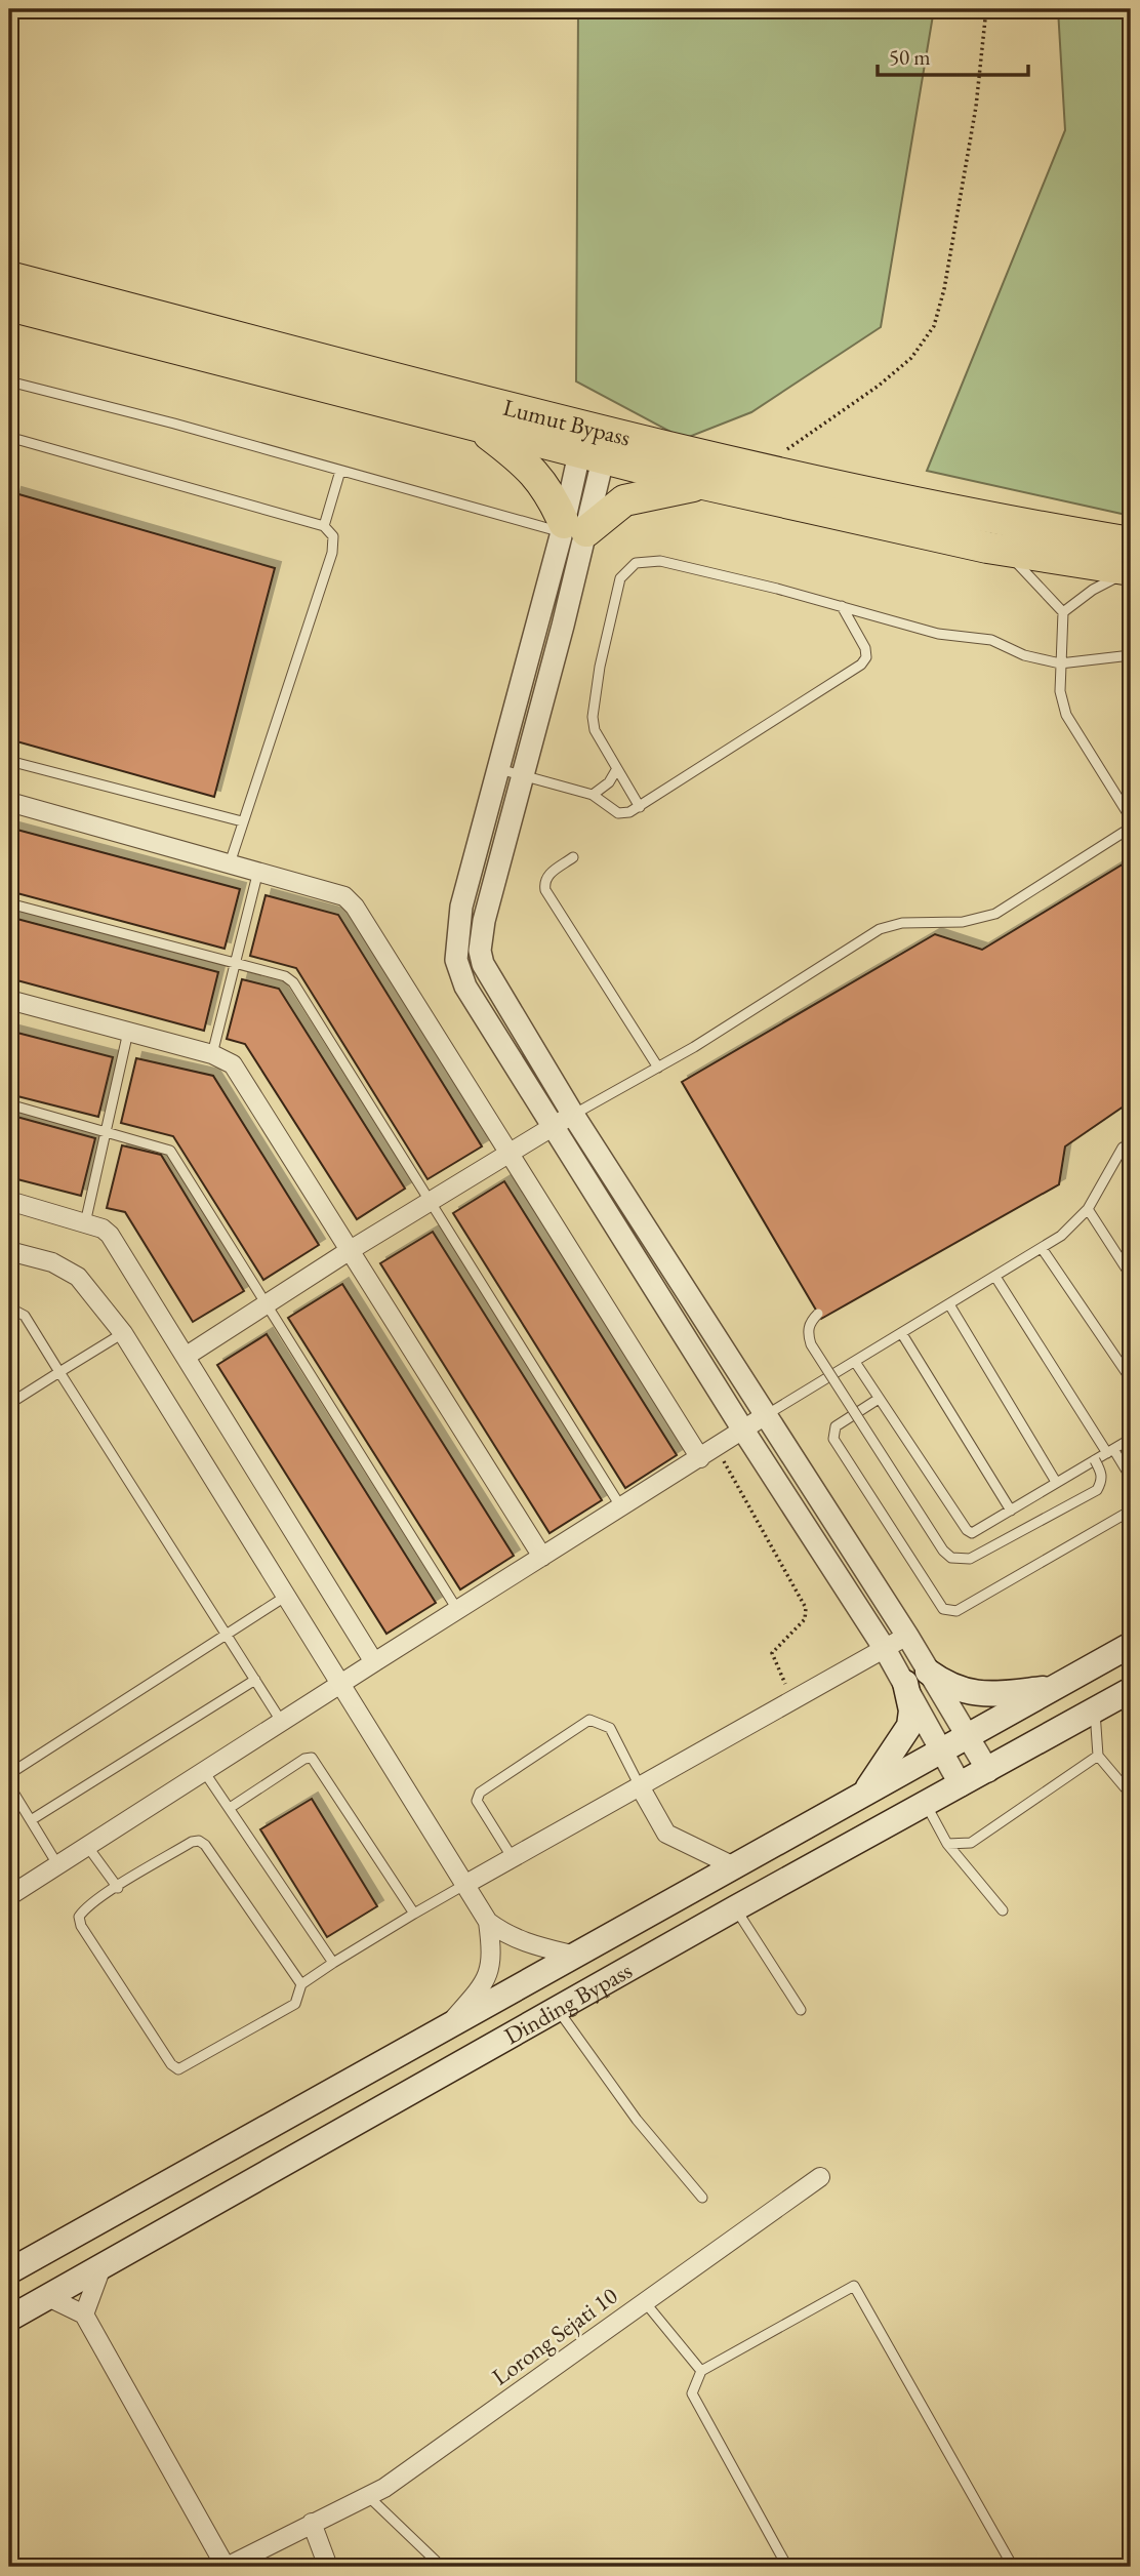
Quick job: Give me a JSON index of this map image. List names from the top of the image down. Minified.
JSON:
{"streets":{"highway":["Lumut Bypass"],"main road":["Dinding Bypass"],"street":["Lorong Sejati 10"]},"scale_bar":"50 m"}
